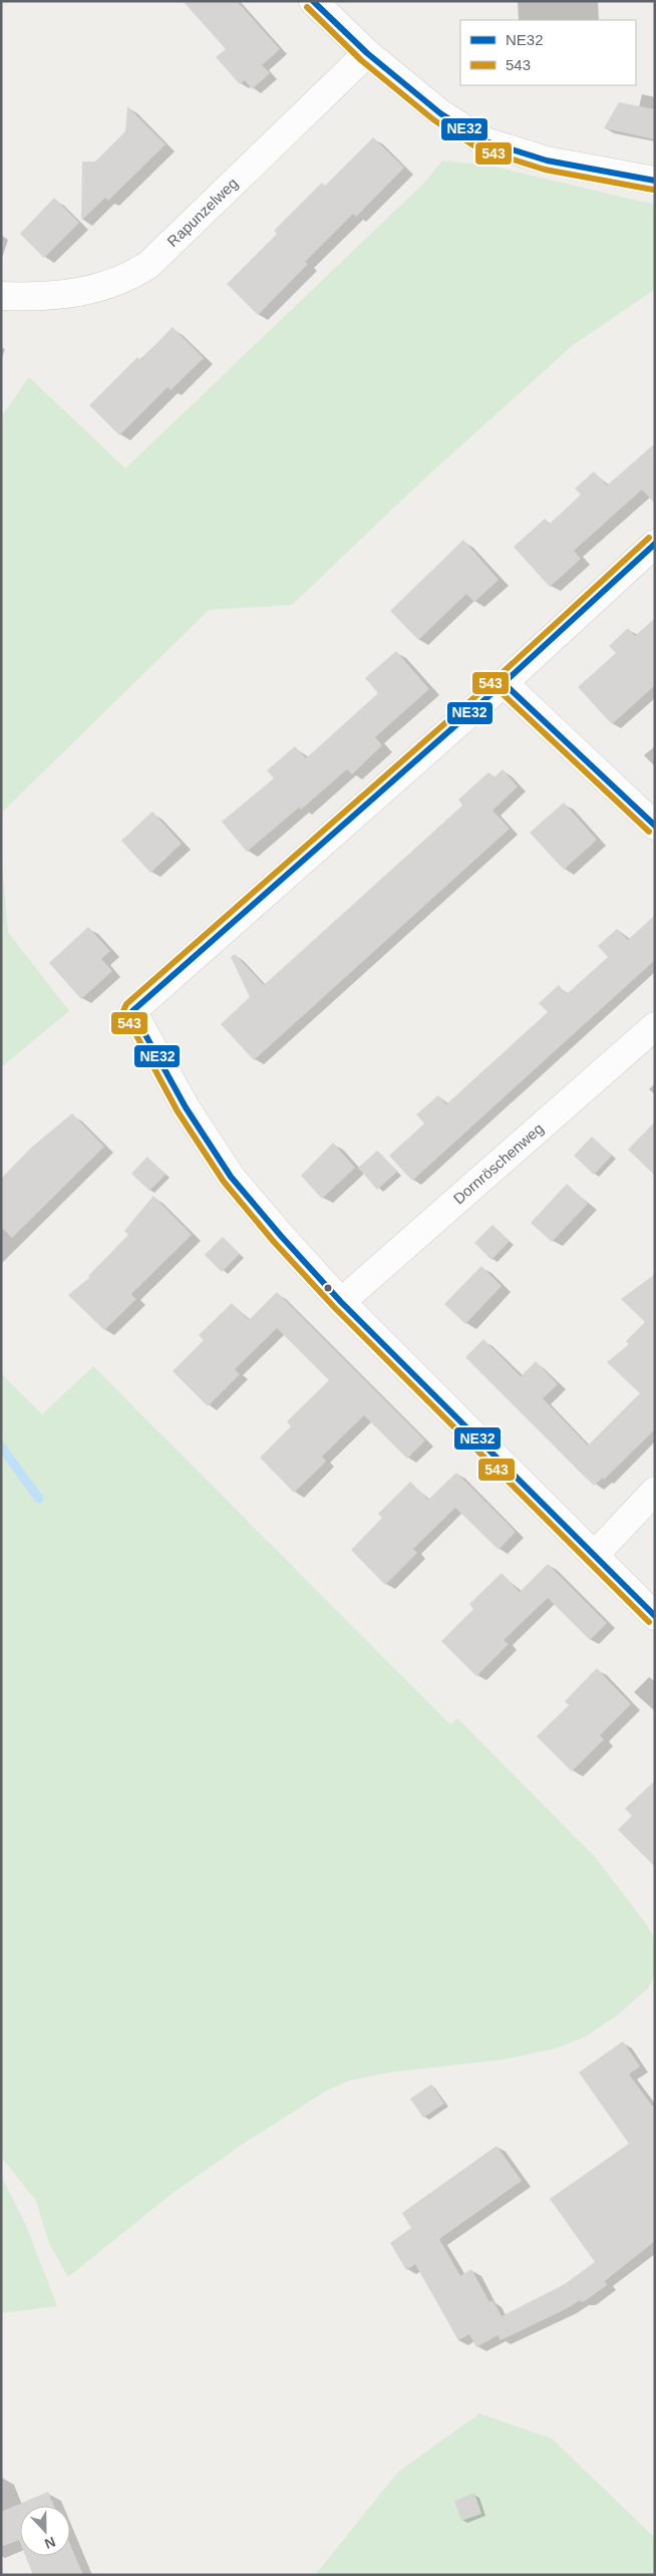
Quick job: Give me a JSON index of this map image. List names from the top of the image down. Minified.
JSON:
{"streets":{"street":["Rapunzelweg","Dornröschenweg"]},"lines":["transit line NE32","transit line 543"],"legend":["NE32","543"],"north":"bottom"}
